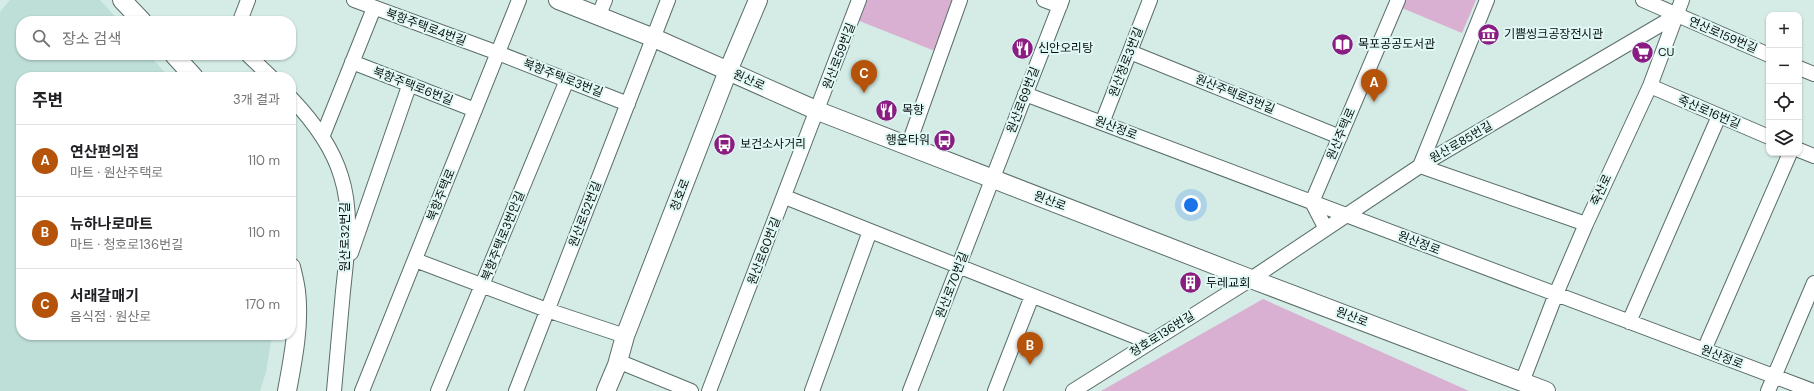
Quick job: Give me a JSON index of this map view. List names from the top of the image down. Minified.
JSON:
{"streets":{"street":["북항주택로4번길","연산로159번길","원산로59번길","원산정로3번길","북항주택로3번길","원산로","북항주택로6번길","원산주택로3번길","원산로69번길","죽산로16번길","원산정로","원산주택로","원산로85번길","죽산로","북항주택로","청호로","원산로52번길","북항주택로3번안길","원산로32번길","원산로60번길","원산로70번길","청호로136번길"]},"crossings":[["북항주택로4번길","북항주택로3번길"],["북항주택로4번길","북항주택로"],["연산로159번길","원산로85번길"],["연산로159번길","죽산로"],["원산로59번길","원산로"],["원산로59번길","원산로60번길"],["원산정로3번길","원산주택로3번길"],["원산정로3번길","원산정로"],["북항주택로3번길","북항주택로"],["북항주택로3번길","원산로52번길"],["북항주택로3번길","북항주택로3번안길"],["원산로","원산로69번길"],["원산로","원산로85번길"],["원산로","죽산로"],["원산로","청호로"],["원산로","원산로52번길"],["원산로","원산로60번길"],["원산로","원산로70번길"],["원산로","청호로136번길"],["북항주택로6번길","북항주택로"],["원산주택로3번길","원산주택로"],["원산로69번길","원산정로"],["원산로69번길","원산로70번길"],["죽산로16번길","죽산로"],["원산정로","원산주택로"],["원산정로","원산로85번길"],["원산정로","죽산로"],["원산로85번길","죽산로"],["원산로85번길","청호로136번길"]],"places":{"museum":["기쁨씽크공장전시관"],"library":["목포공공도서관"],"restaurant":["신안오리탕","목향"],"supermarket":["CU"],"bus stop":["행운타워","보건소사거리"],"building":["두레교회"]},"page":{"map_buttons":["+","−"],"search":"장소 검색","pins":["C","A","B"],"heading":["주변","3개 결과"],"list":[{"mark":"A","name":"연산편의점","note":"마트 · 원산주택로","value":"110 m"},{"mark":"B","name":"뉴하나로마트","note":"마트 · 청호로136번길","value":"110 m"},{"mark":"C","name":"서래갈매기","note":"음식점 · 원산로","value":"170 m"}]}}
